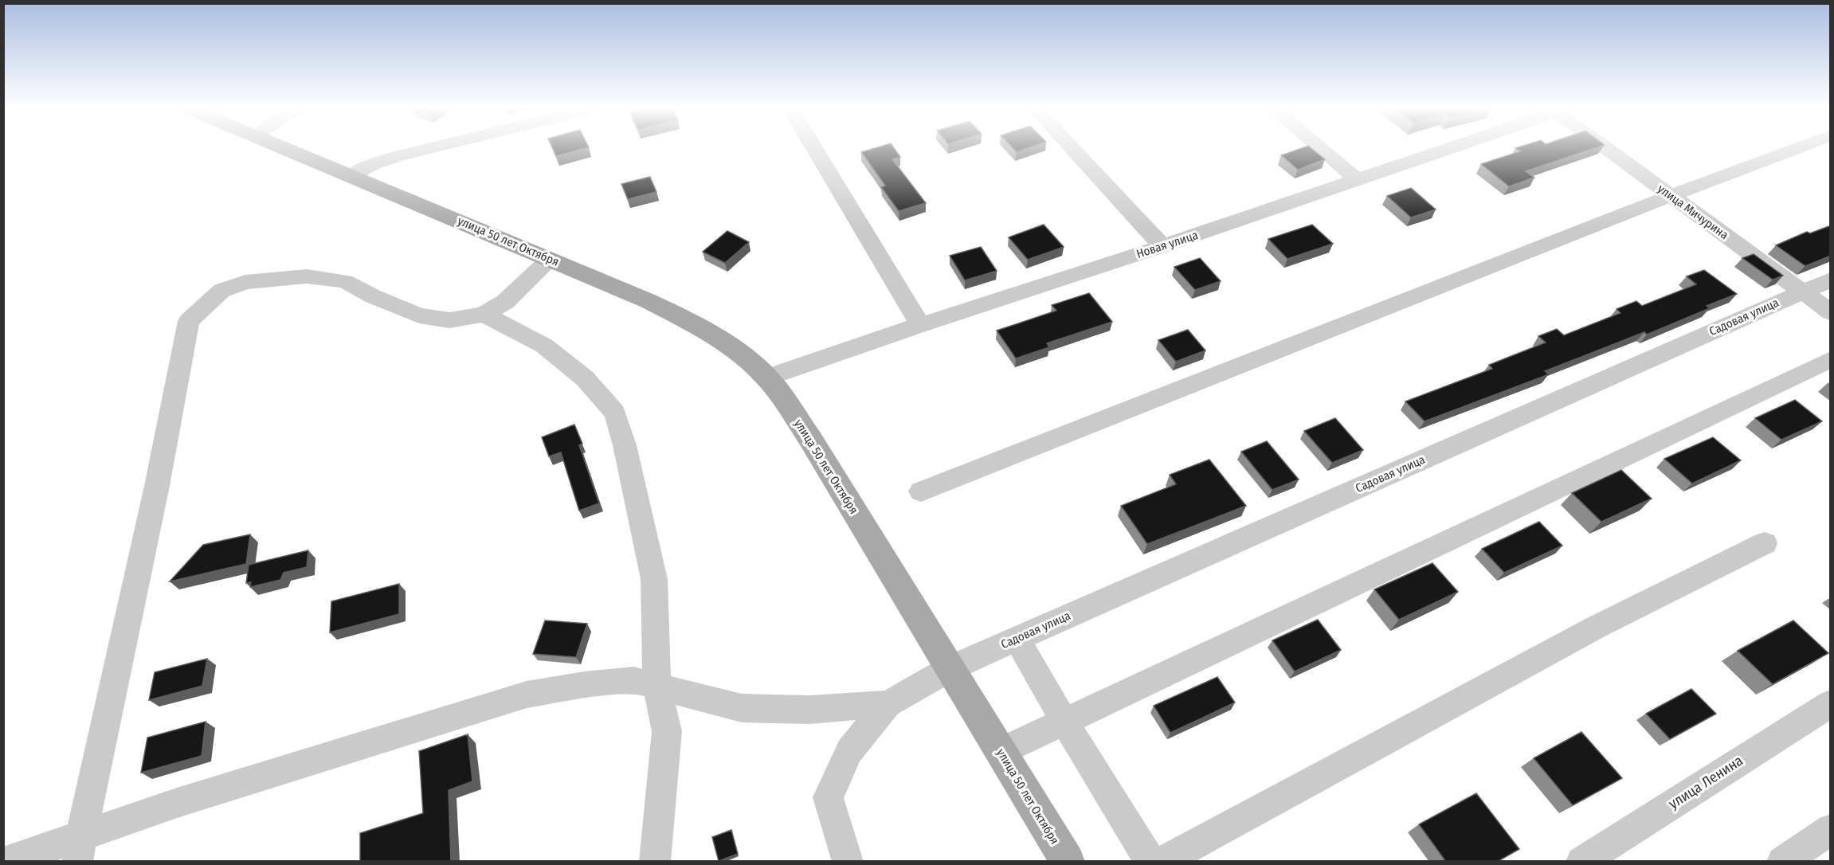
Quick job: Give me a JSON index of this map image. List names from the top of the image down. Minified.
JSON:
{"streets":{"main road":["улица 50 лет Октября"],"street":["улица Мичурина","Новая улица","Садовая улица","улица Ленина"]},"crossings":[["улица Мичурина","Садовая улица"],["улица 50 лет Октября","Новая улица"],["улица 50 лет Октября","Садовая улица"]]}
